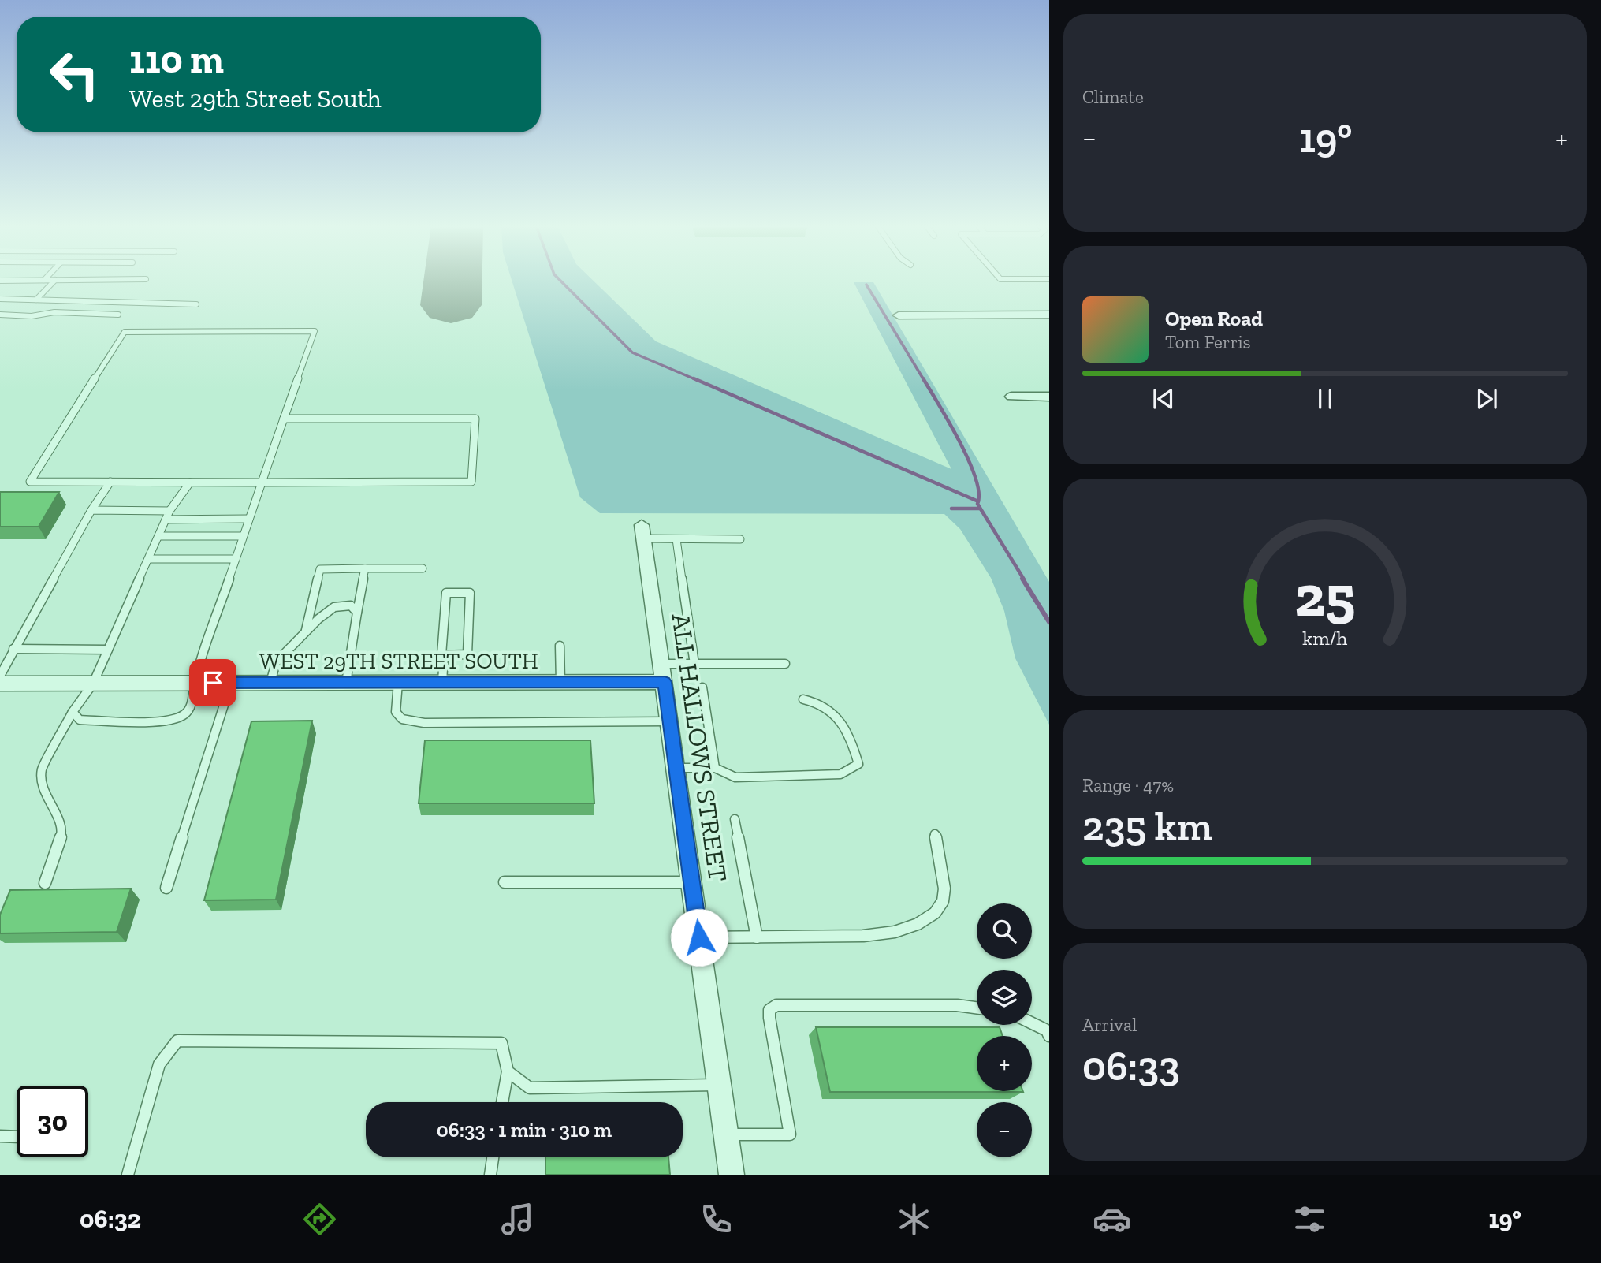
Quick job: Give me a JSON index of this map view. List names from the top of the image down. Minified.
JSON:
{"streets":{"street":["WEST 29TH STREET SOUTH","ALL HALLOWS STREET"]},"crossings":[["WEST 29TH STREET SOUTH","ALL HALLOWS STREET"]],"page":{"tile":["Climate",["Range · 47%","235 km"],["Arrival","06:33"]],"turn":["110 m","West 29th Street South"],"heat":["−","19°","+"],"song":["Open Road","Tom Ferris"],"map_buttons":["+","−"],"limit":"30","trip":"06:33 · 1 min · 310 m","tabs":["06:32","19°"],"gauge":["25","km/h"]}}
